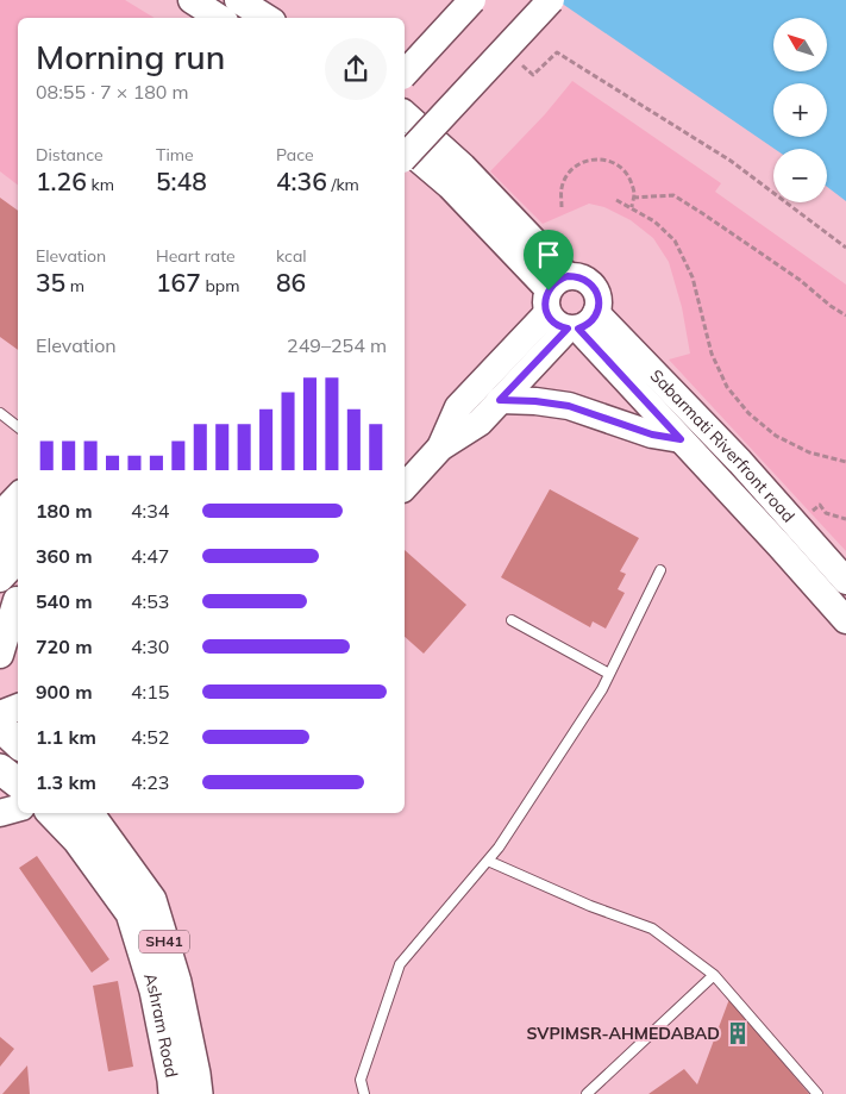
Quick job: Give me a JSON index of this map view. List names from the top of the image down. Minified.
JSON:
{"streets":{"main road":["SH41","Ashram Road"],"street":["Sabarmati Riverfront road"]},"places":{"building":["SVPIMSR-AHMEDABAD"]},"north":"top left","page":{"map_buttons":["+","−"],"heading":["Morning run","08:55 · 7 × 180 m"],"stats":[["Distance","1.26 km"],["Time","5:48"],["Pace","4:36 /km"],["Elevation","35 m"],["Heart rate","167 bpm"],["kcal","86"]],"chart":["Elevation","249–254 m"],"list":[{"name":"180 m","note":"4:34"},{"name":"360 m","note":"4:47"},{"name":"540 m","note":"4:53"},{"name":"720 m","note":"4:30"},{"name":"900 m","note":"4:15"},{"name":"1.1 km","note":"4:52"},{"name":"1.3 km","note":"4:23"}]}}
